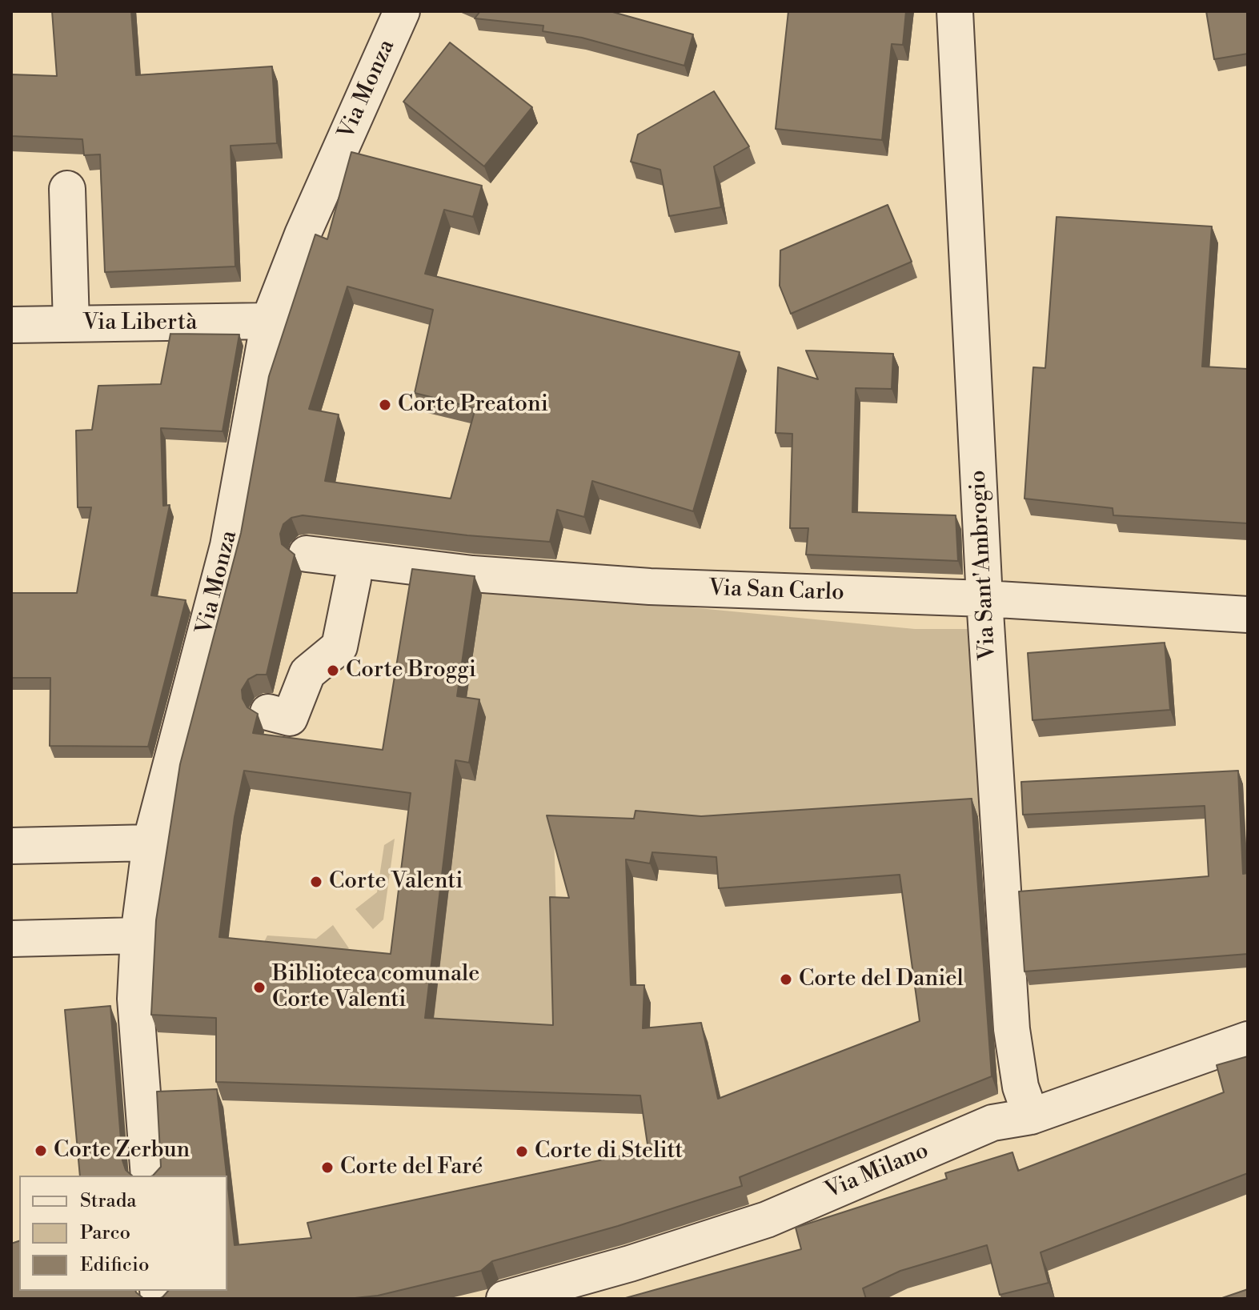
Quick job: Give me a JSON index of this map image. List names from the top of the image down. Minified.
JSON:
{"streets":{"street":["Via Monza","Via Libertà","Via Sant'Ambrogio","Via San Carlo","Via Milano"]},"crossings":[["Via Monza","Via Libertà"],["Via Sant'Ambrogio","Via San Carlo"],["Via Sant'Ambrogio","Via Milano"]],"places":["Corte Preatoni","Corte Broggi","Corte Valenti","Corte del Daniel","Biblioteca comunale Corte Valenti","Corte Zerbun","Corte di Stelitt","Corte del Faré"],"legend":["Strada","Parco","Edificio"]}
